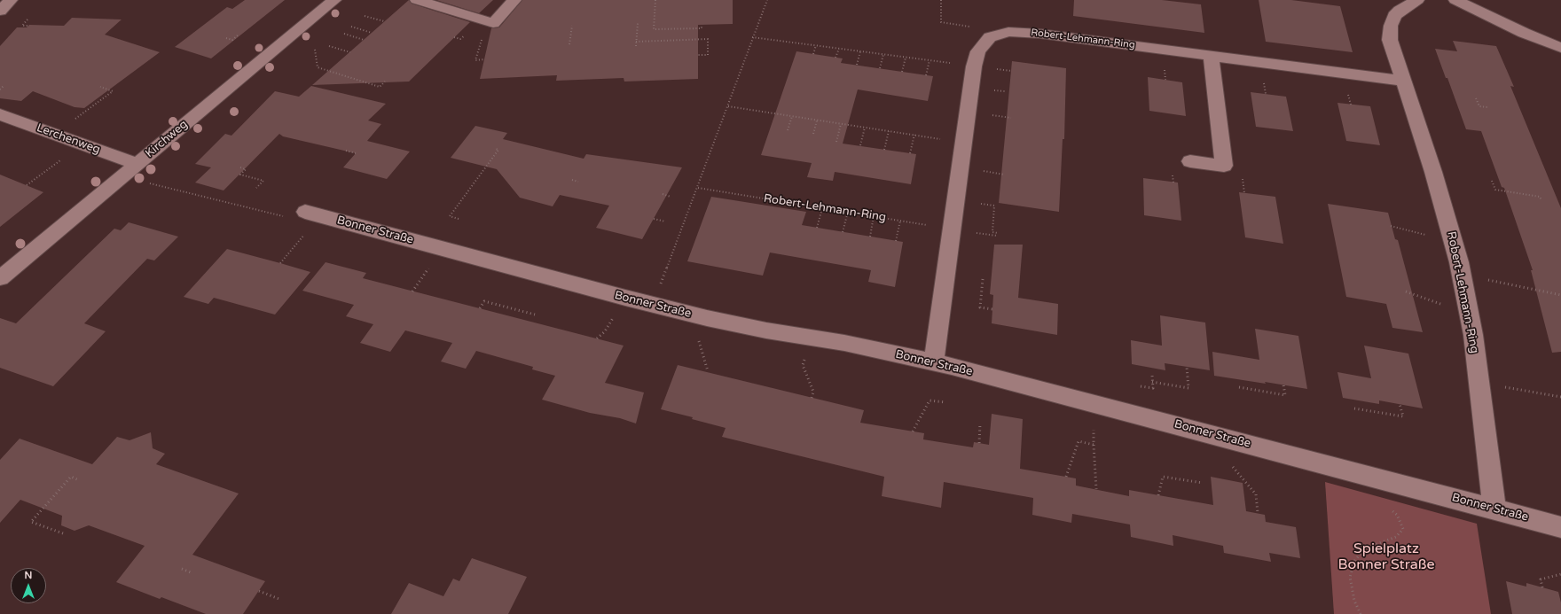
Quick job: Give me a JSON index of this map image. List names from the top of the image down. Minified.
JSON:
{"streets":{"street":["Robert-Lehmann-Ring","Lerchenweg","Kirchweg","Bonner Straße"]},"crossings":[["Robert-Lehmann-Ring","Bonner Straße"],["Lerchenweg","Kirchweg"]],"parks":["Spielplatz Bonner Straße"],"north":"top"}
